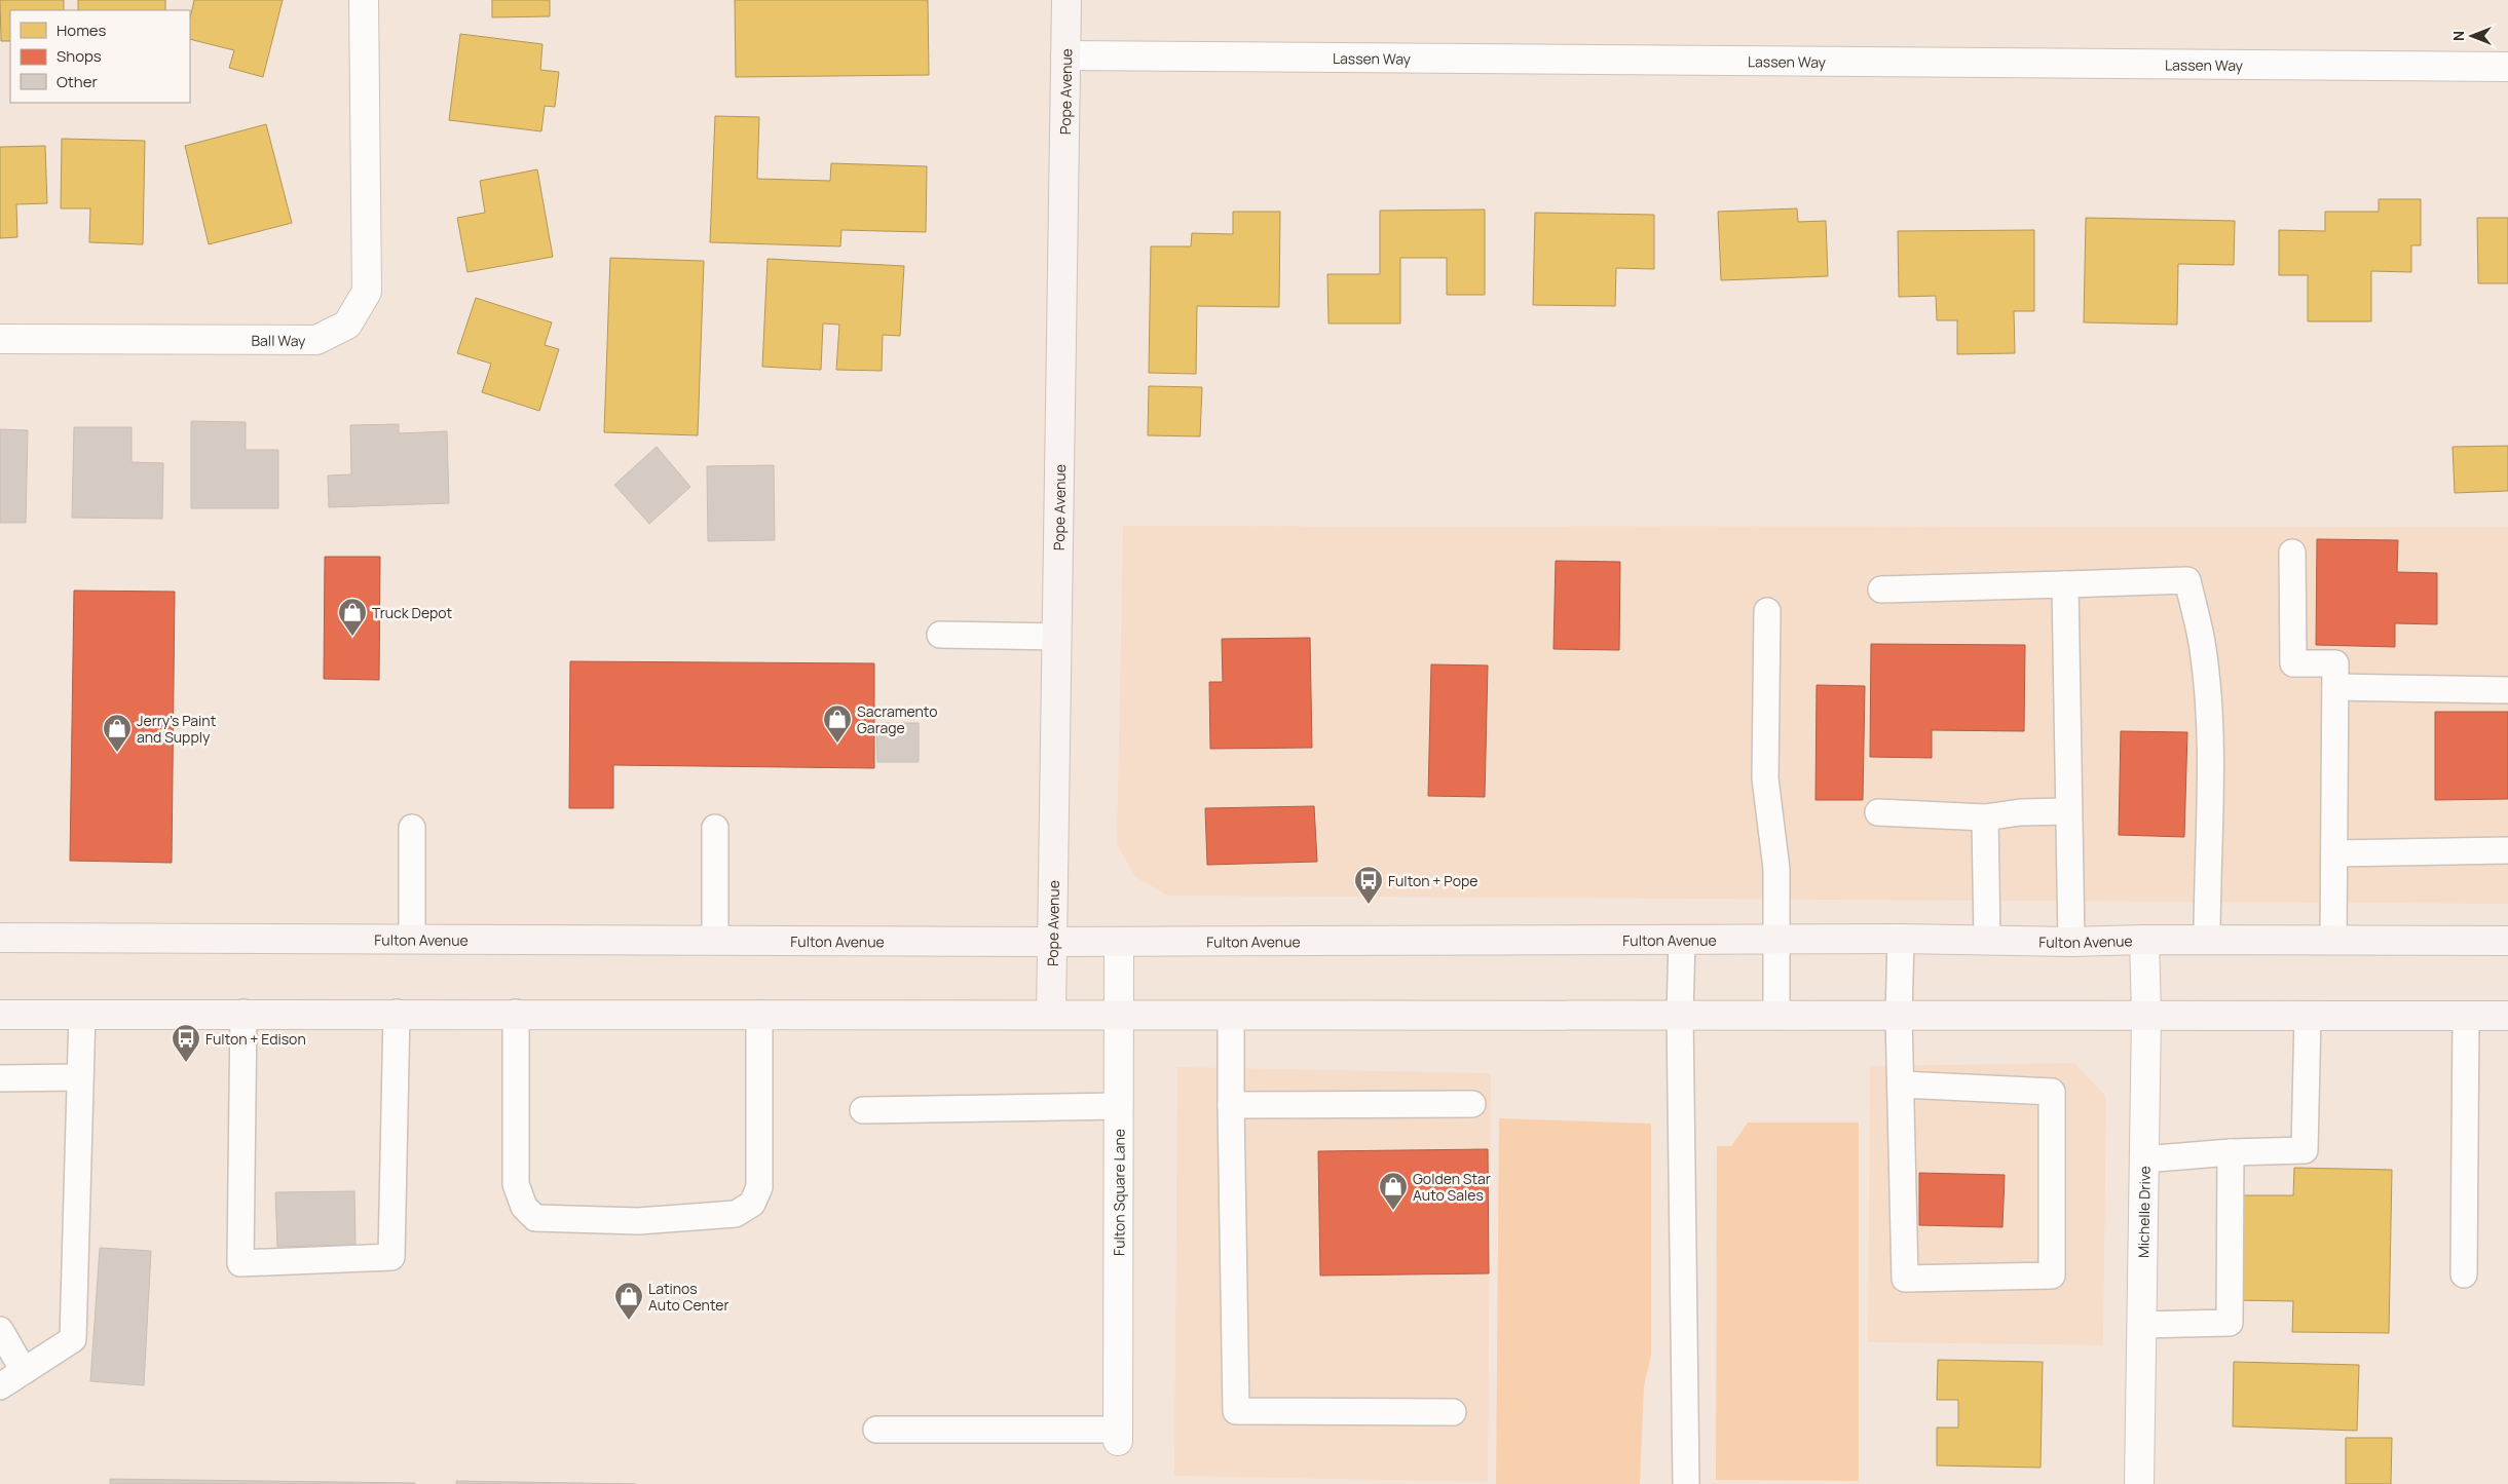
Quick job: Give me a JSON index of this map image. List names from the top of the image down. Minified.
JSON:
{"streets":{"main road":["Pope Avenue","Fulton Avenue"],"street":["Lassen Way","Ball Way","Fulton Square Lane","Michelle Drive"]},"crossings":[["Lassen Way","Pope Avenue"],["Pope Avenue","Fulton Avenue"],["Fulton Avenue","Fulton Square Lane"],["Fulton Avenue","Michelle Drive"]],"places":{"shop":["Truck Depot","Sacramento Garage","Jerry's Paint and Supply","Golden Star Auto Sales","Latinos Auto Center"],"bus stop":["Fulton + Pope","Fulton + Edison"]},"legend":["Homes","Shops","Other"],"north":"left"}
